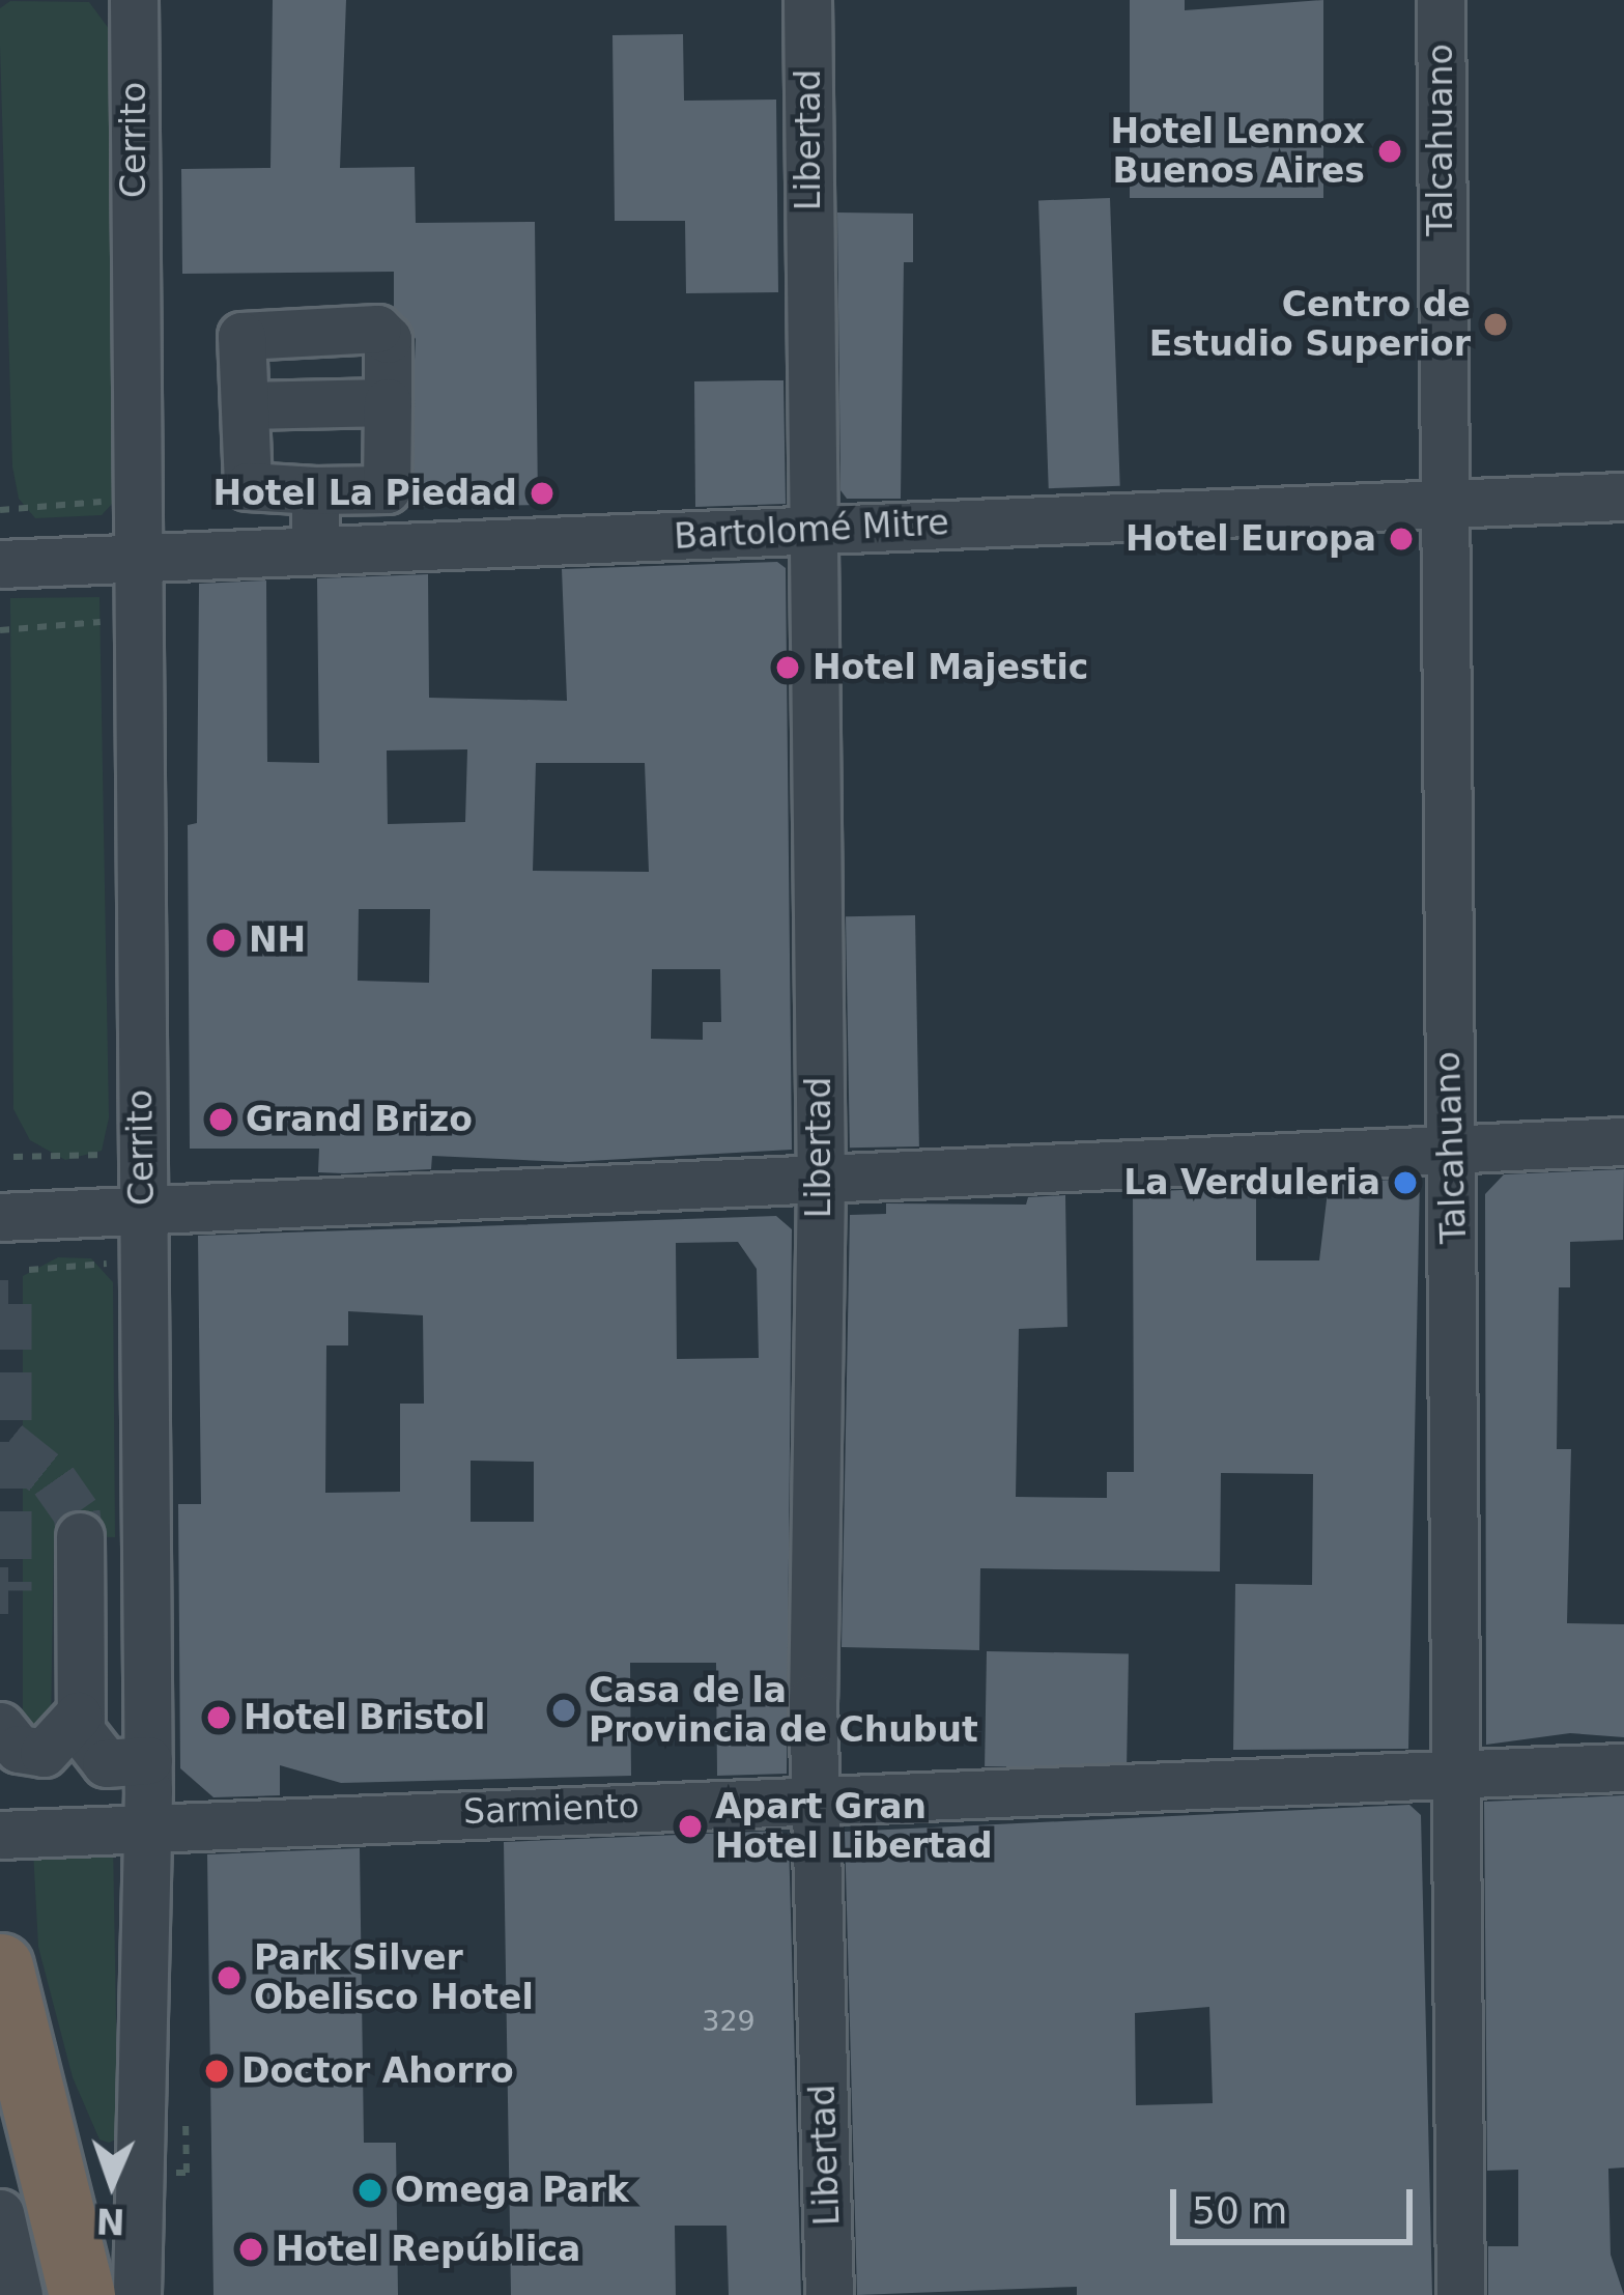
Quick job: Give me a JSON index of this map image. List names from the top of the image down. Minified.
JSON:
{"streets":{"street":["Cerrito","Libertad","Talcahuano","Bartolomé Mitre","Sarmiento"]},"crossings":[["Cerrito","Bartolomé Mitre"],["Cerrito","Sarmiento"],["Libertad","Bartolomé Mitre"],["Libertad","Sarmiento"],["Talcahuano","Bartolomé Mitre"],["Talcahuano","Sarmiento"]],"places":["Hotel Lennox Buenos Aires","Centro de Estudio Superior","Hotel La Piedad","Hotel Europa","Hotel Majestic","NH","Grand Brizo","La Verduleria","Casa de la Provincia de Chubut","Hotel Bristol","Apart Gran Hotel Libertad","Park Silver Obelisco Hotel","Doctor Ahorro","Omega Park","Hotel República"],"house_numbers":["329"],"scale_bar":"50 m","north":"bottom"}
